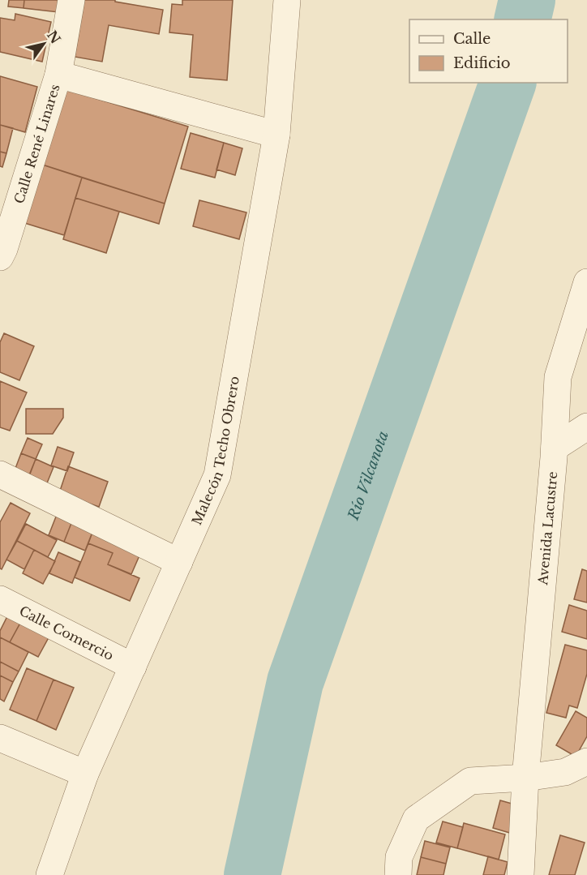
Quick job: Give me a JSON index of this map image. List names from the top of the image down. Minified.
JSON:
{"streets":{"street":["Calle René Linares","Malecón Techo Obrero","Avenida Lacustre","Calle Comercio"]},"crossings":[["Malecón Techo Obrero","Calle Comercio"]],"water":["Río Vilcanota"],"legend":["Calle","Edificio"],"north":"top right"}
